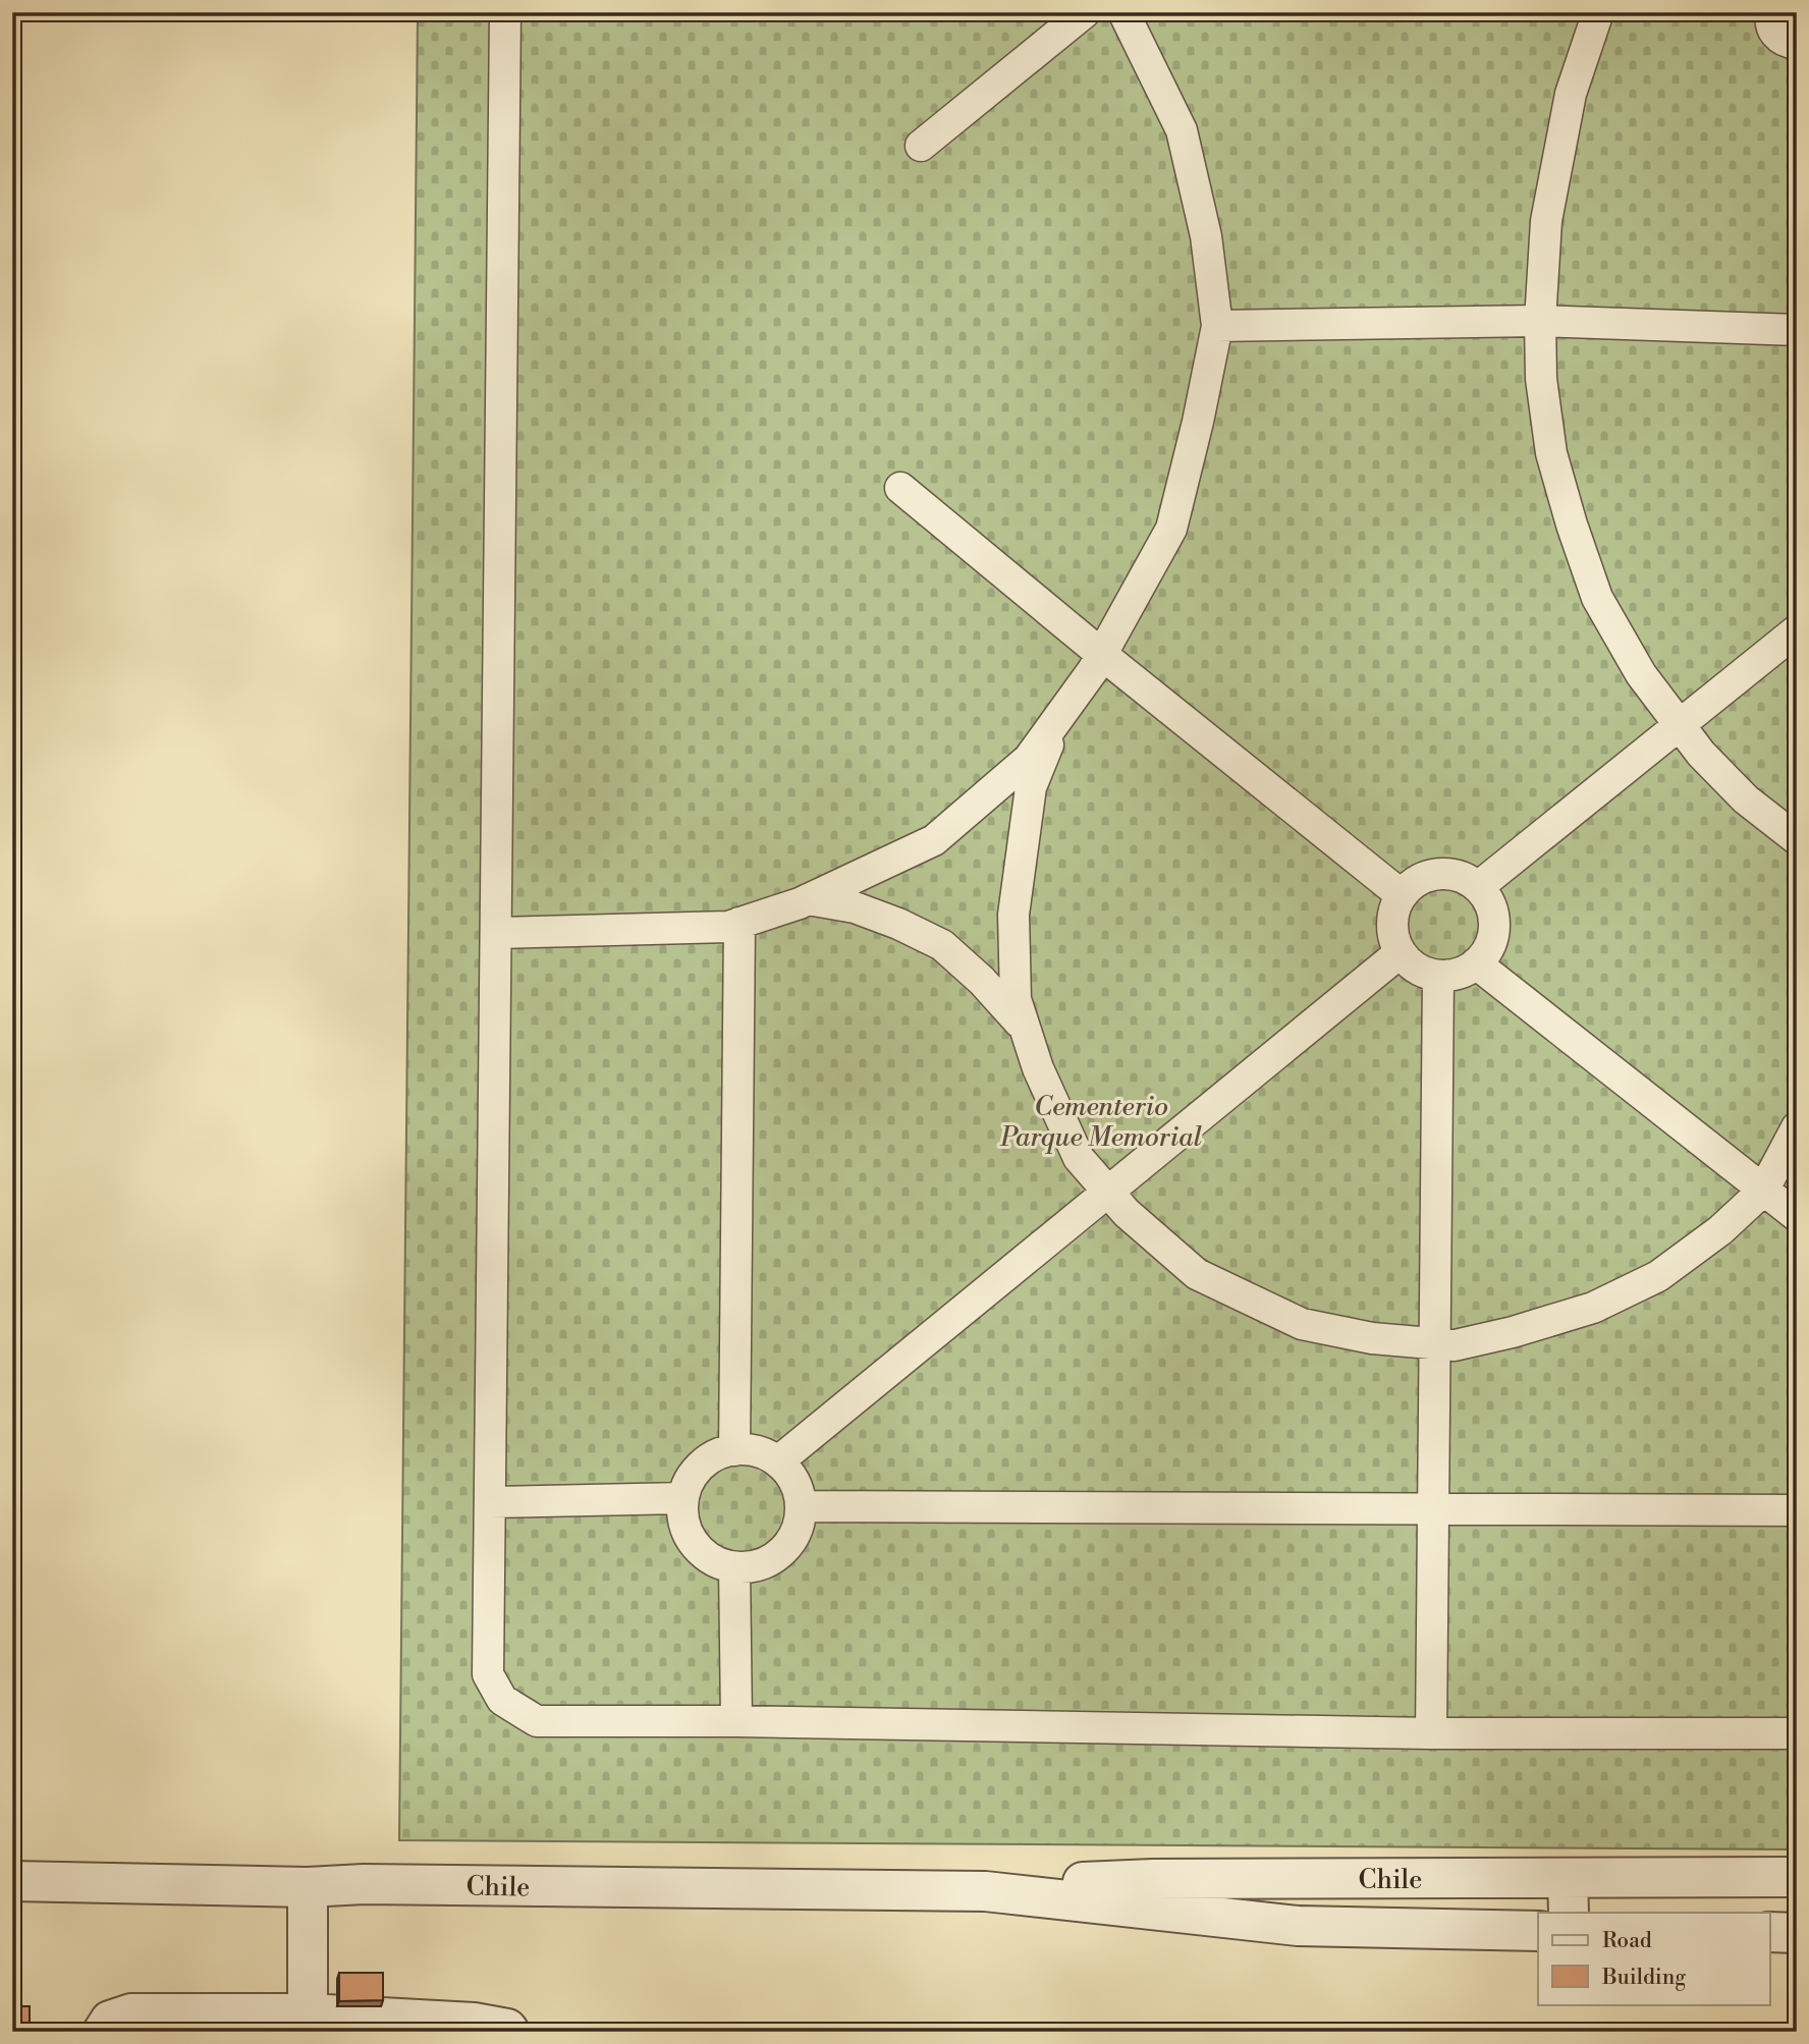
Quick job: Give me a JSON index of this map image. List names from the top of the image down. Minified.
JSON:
{"streets":{"street":["Chile"]},"parks":["Cementerio Parque Memorial"],"legend":["Road","Building"]}
